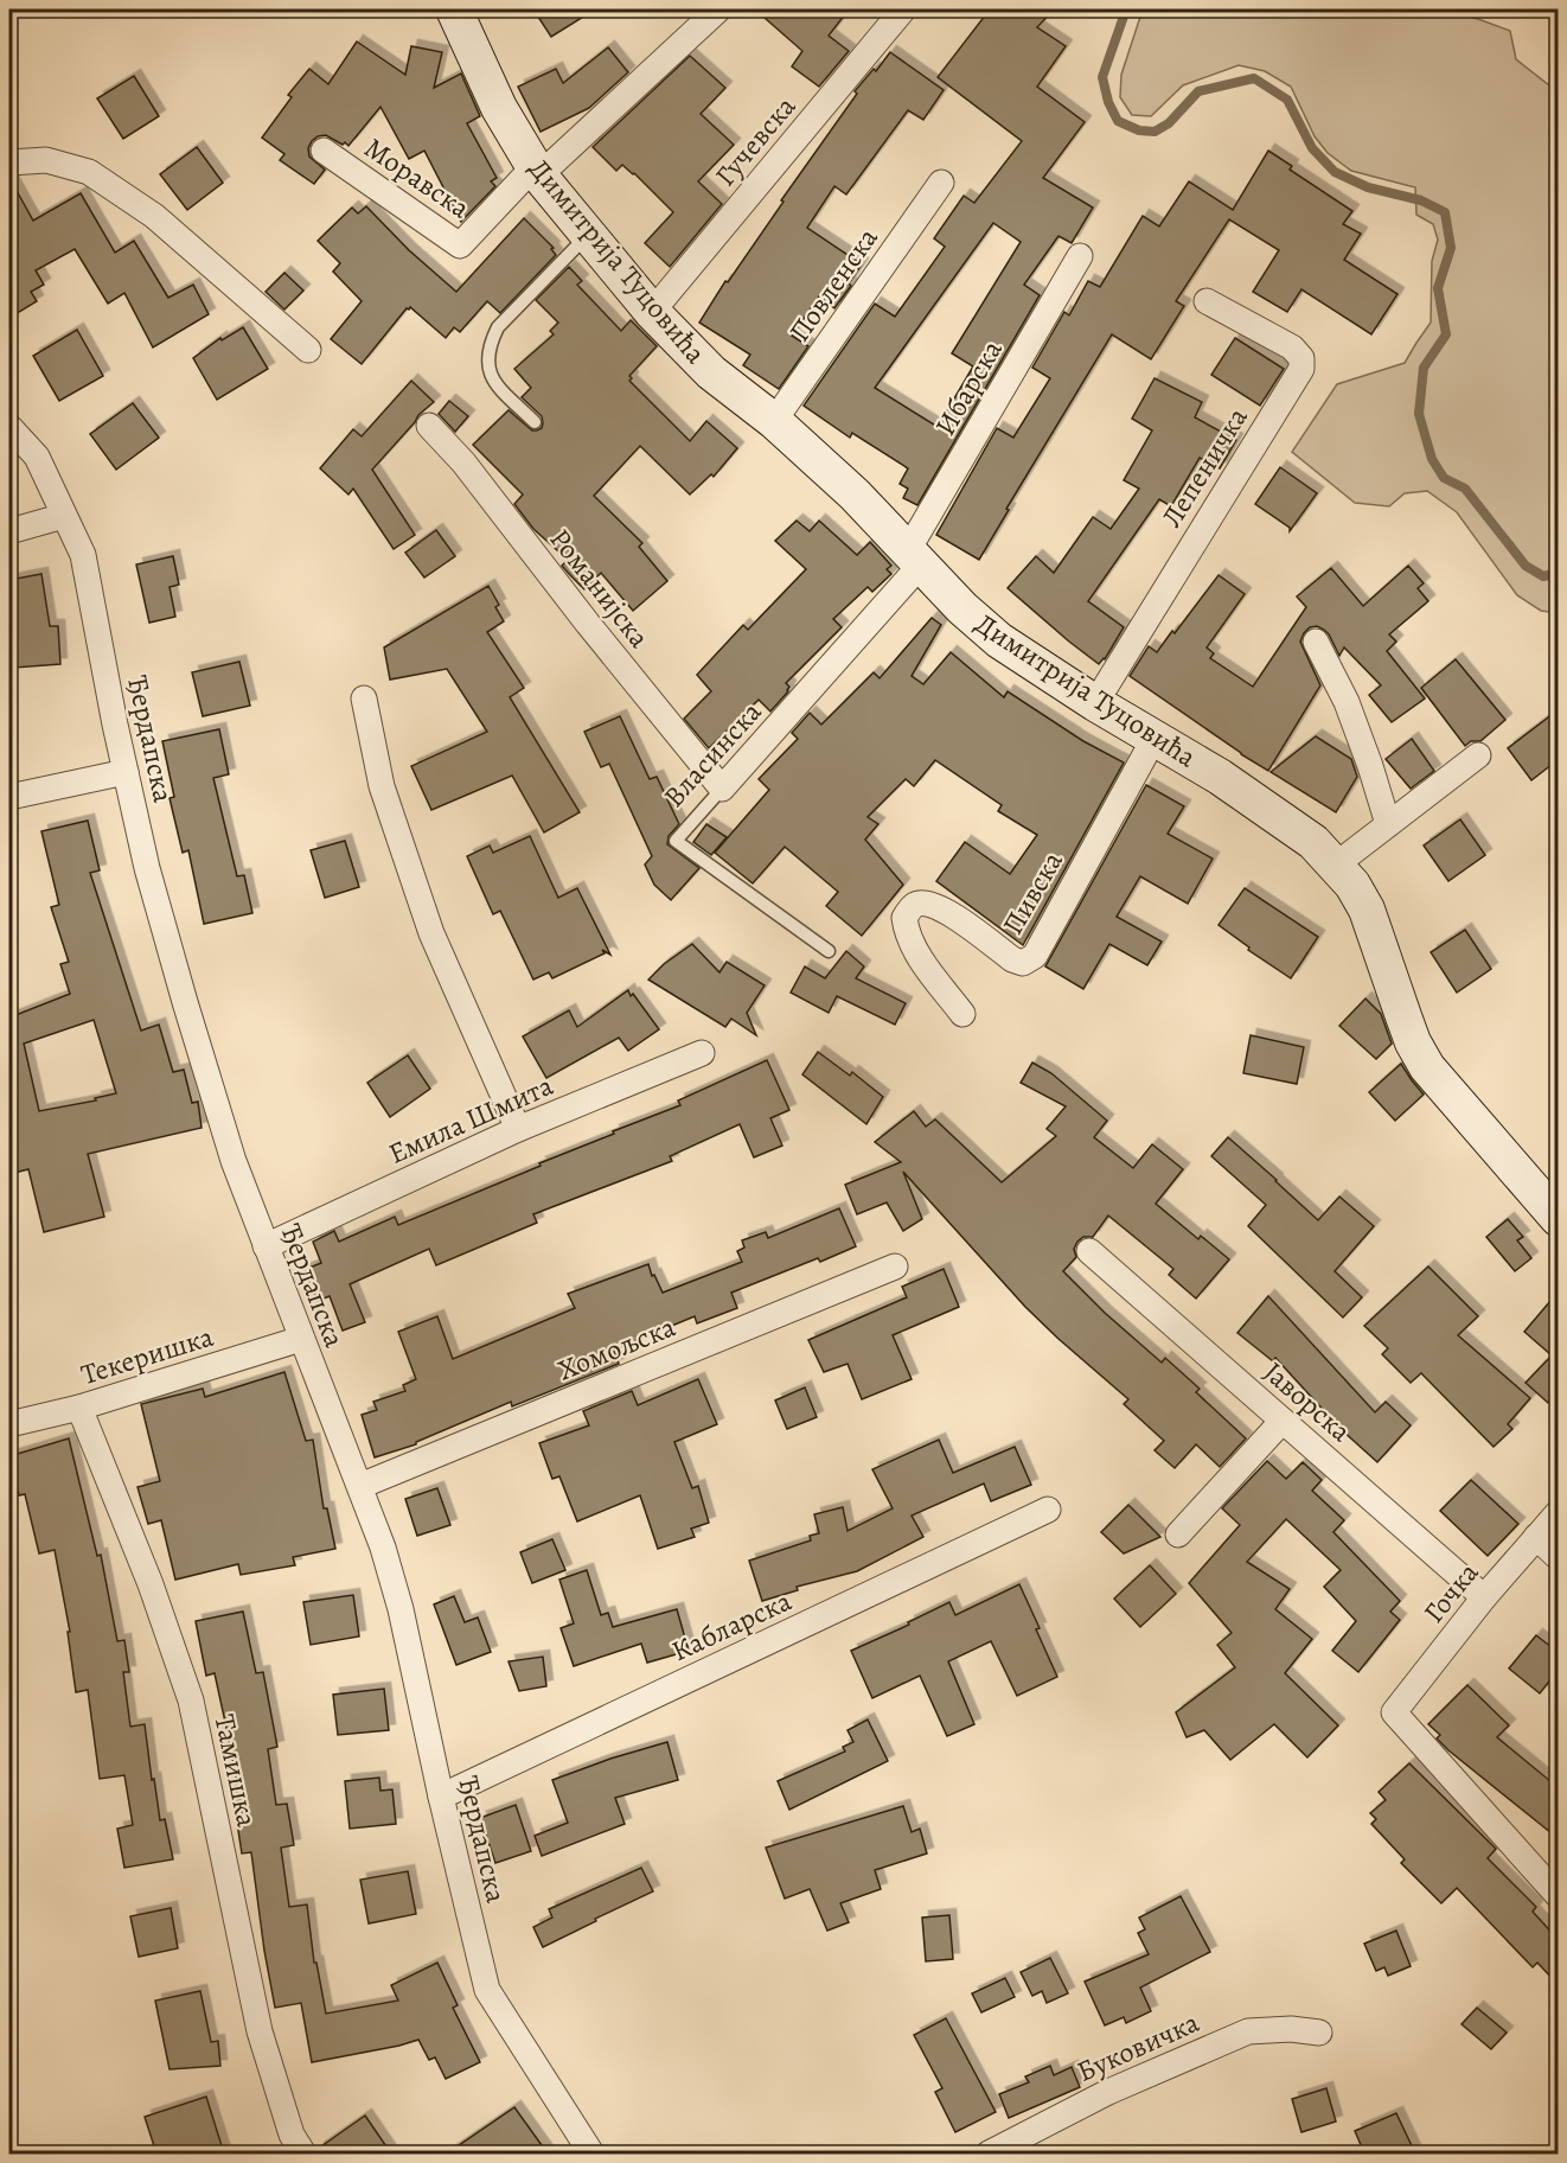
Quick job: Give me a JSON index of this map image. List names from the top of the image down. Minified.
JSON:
{"streets":{"street":["Гучевска","Моравска","Димитрија Туцовића","Повленска","Ибарска","Лепеничка","Романијска","Ђердапска","Власинска","Пивска","Емила Шмита","Хомољска","Текеришка","Јаворска","Гочка","Кабларска","Тамишка","Буковичка"]},"crossings":[["Гучевска","Димитрија Туцовића"],["Моравска","Димитрија Туцовића"],["Димитрија Туцовића","Повленска"],["Димитрија Туцовића","Ибарска"],["Димитрија Туцовића","Лепеничка"],["Димитрија Туцовића","Власинска"],["Димитрија Туцовића","Пивска"],["Ибарска","Власинска"],["Романијска","Власинска"],["Ђердапска","Емила Шмита"],["Ђердапска","Хомољска"],["Ђердапска","Текеришка"],["Ђердапска","Кабларска"],["Текеришка","Тамишка"],["Јаворска","Гочка"]]}
